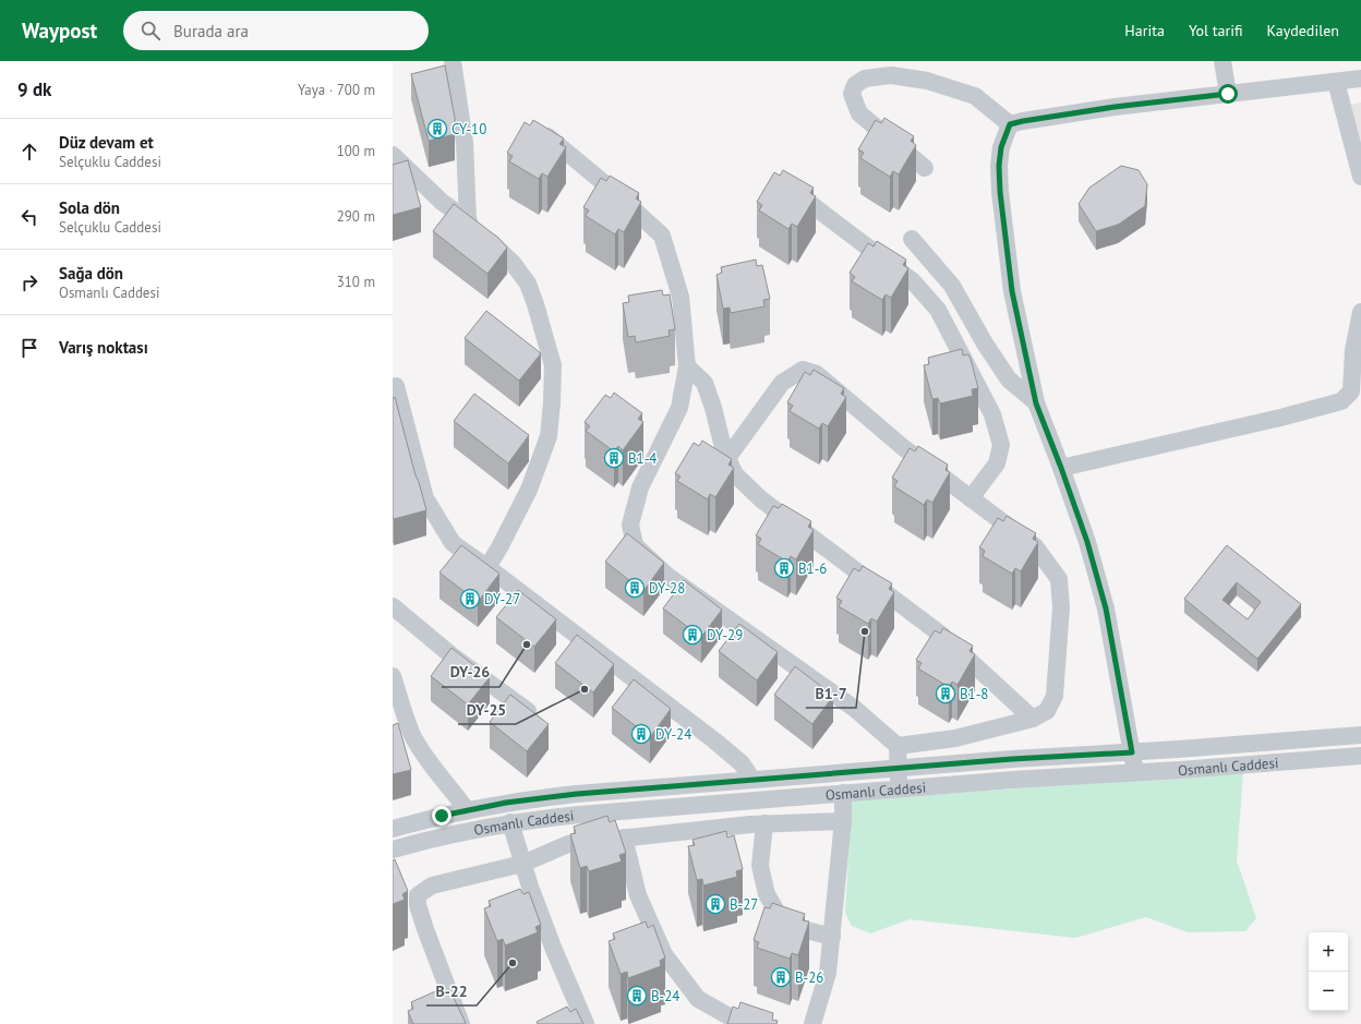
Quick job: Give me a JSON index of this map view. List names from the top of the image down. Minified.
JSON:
{"streets":{"street":["Osmanlı Caddesi"]},"places":{"building":["CY-10","B1-4","B1-6","DY-28","DY-27","DY-29","B1-8","DY-24","B-27","B-26","B-24"],"other":["B1-7","DY-26","DY-25","B-22"]},"page":{"header":"Waypost","search":"Burada ara","nav":["Harita","Yol tarifi","Kaydedilen"],"heading":["9 dk","Yaya · 700 m"],"list":[["Düz devam et","Selçuklu Caddesi","100 m"],["Sola dön","Selçuklu Caddesi","290 m"],["Sağa dön","Osmanlı Caddesi","310 m"],"Varış noktası"],"map_buttons":["+","−"]}}
